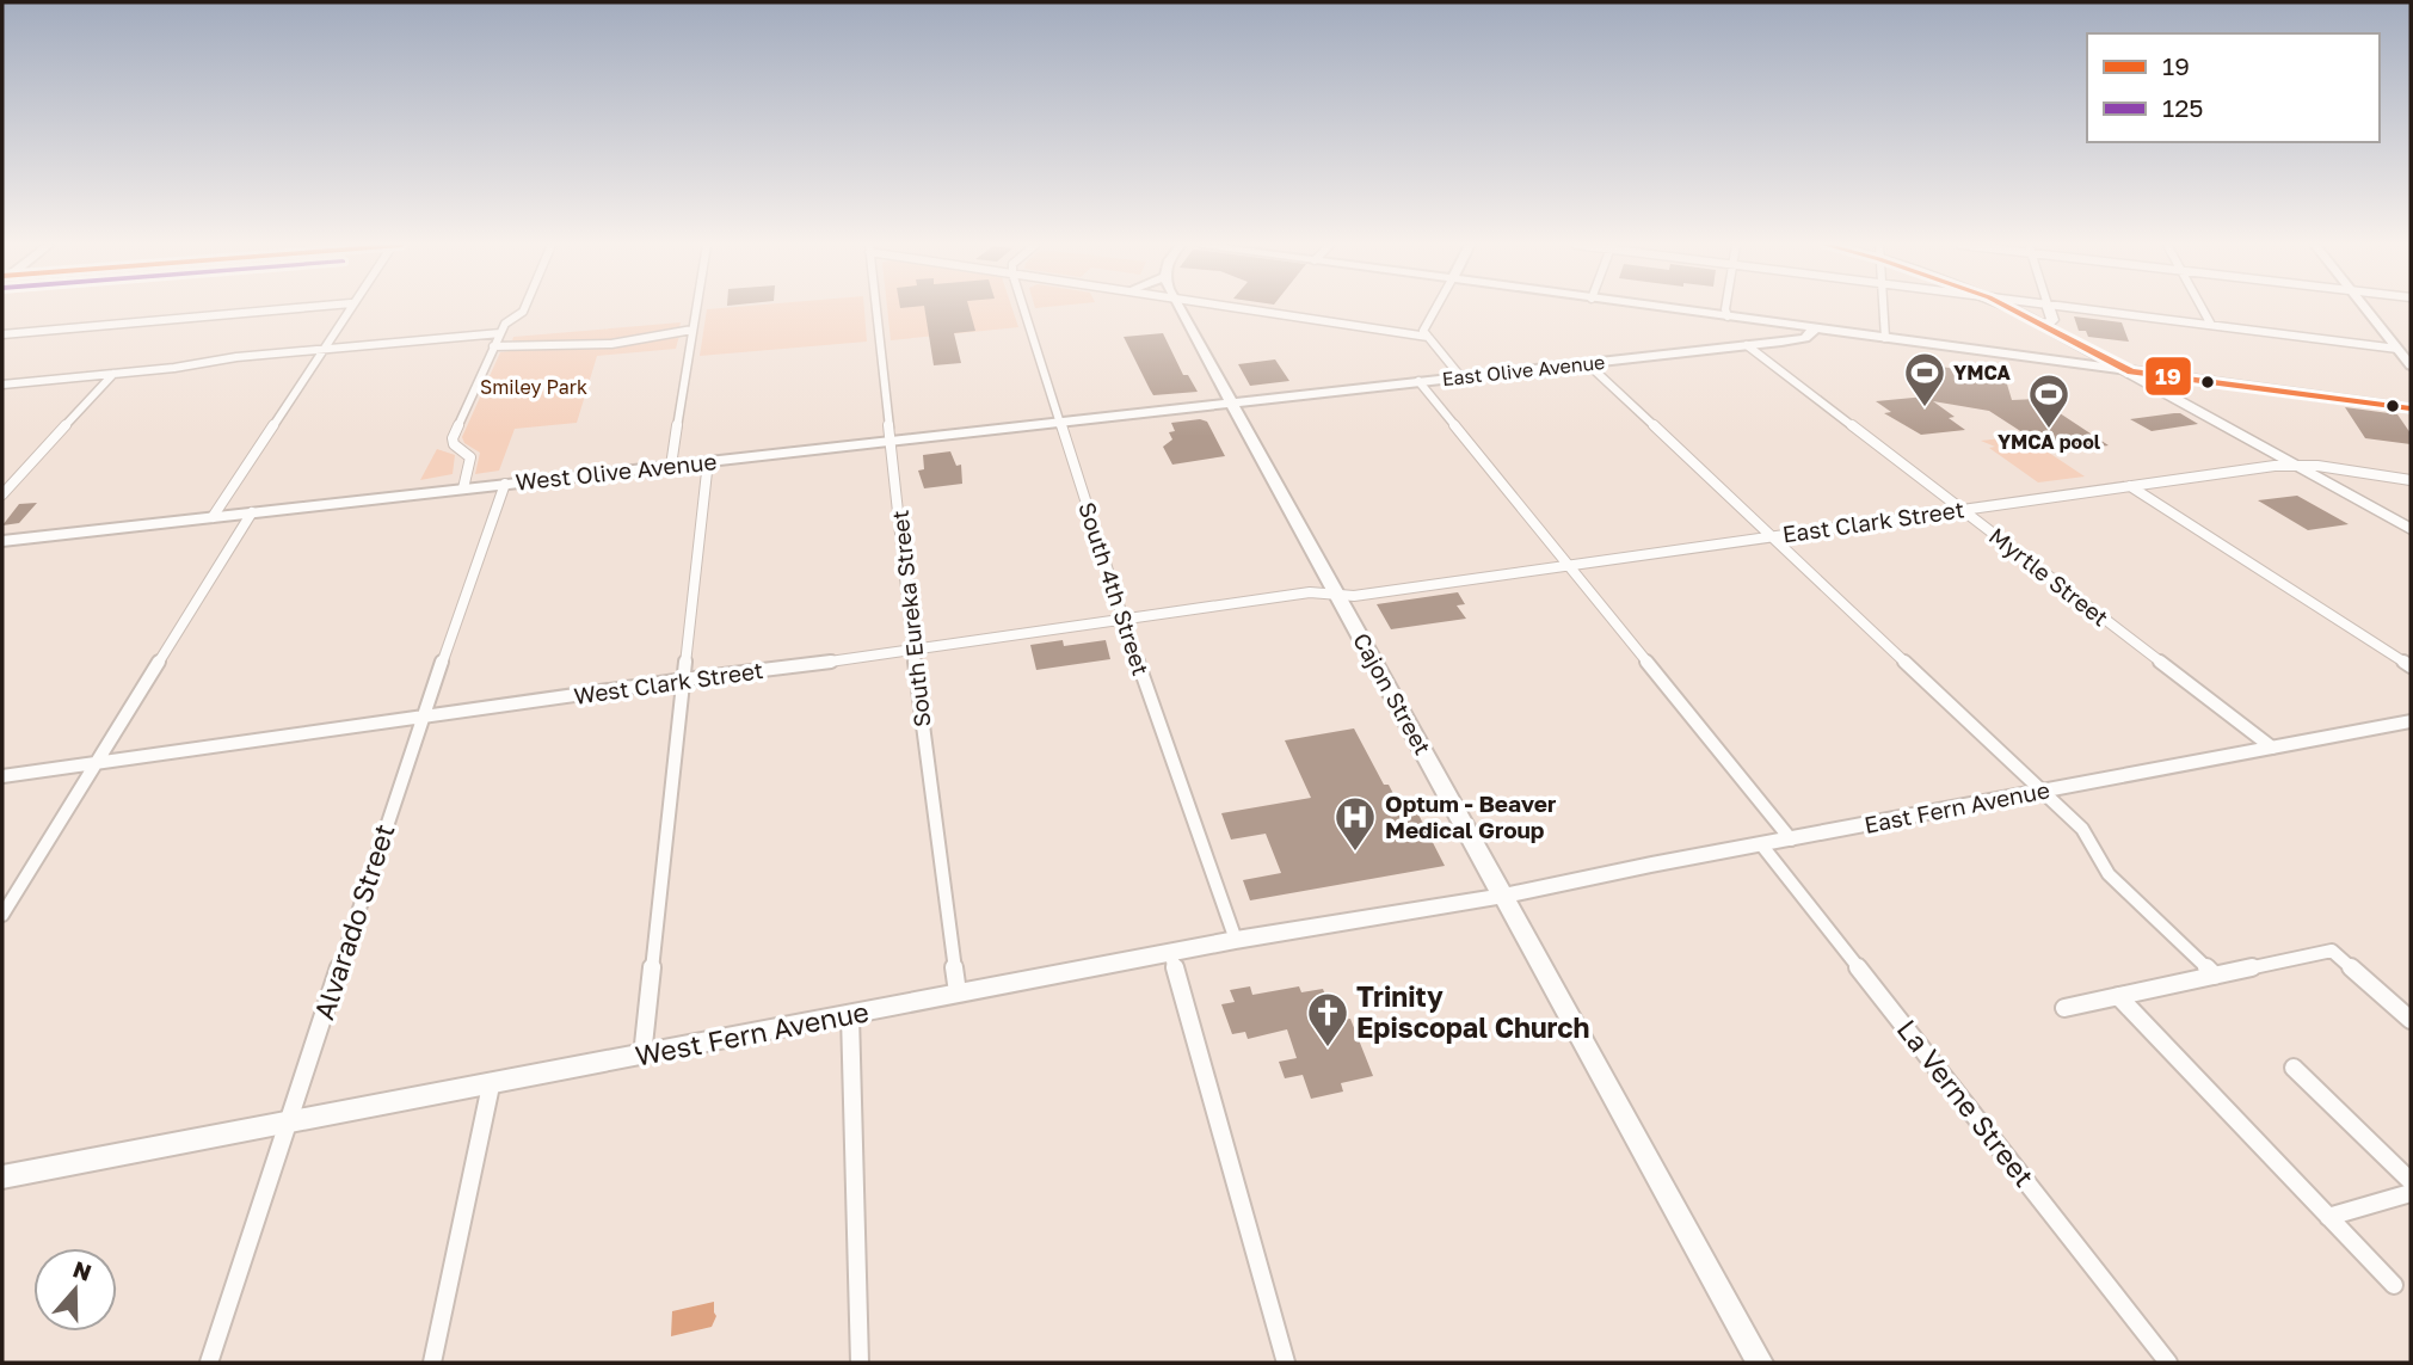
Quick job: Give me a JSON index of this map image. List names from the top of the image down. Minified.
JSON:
{"streets":{"street":["East Olive Avenue","West Olive Avenue","East Clark Street","Myrtle Street","South 4th Street","South Eureka Street","West Clark Street","Cajon Street","East Fern Avenue","Alvarado Street","West Fern Avenue","La Verne Street"]},"crossings":[["East Olive Avenue","West Olive Avenue"],["East Olive Avenue","Myrtle Street"],["East Olive Avenue","Cajon Street"],["West Olive Avenue","South 4th Street"],["West Olive Avenue","South Eureka Street"],["West Olive Avenue","Cajon Street"],["West Olive Avenue","Alvarado Street"],["East Clark Street","Myrtle Street"],["East Clark Street","West Clark Street"],["East Clark Street","Cajon Street"],["Myrtle Street","East Fern Avenue"],["South 4th Street","West Clark Street"],["South 4th Street","West Fern Avenue"],["South Eureka Street","West Clark Street"],["South Eureka Street","West Fern Avenue"],["West Clark Street","Cajon Street"],["West Clark Street","Alvarado Street"],["Cajon Street","East Fern Avenue"],["Cajon Street","West Fern Avenue"],["East Fern Avenue","West Fern Avenue"],["East Fern Avenue","La Verne Street"],["Alvarado Street","West Fern Avenue"]],"parks":["Smiley Park"],"places":{"sports":["YMCA","YMCA pool"],"hospital":["Optum - Beaver Medical Group"],"church":["Trinity Episcopal Church"]},"lines":["transit line 19"],"legend":["19","125"],"north":"top"}
